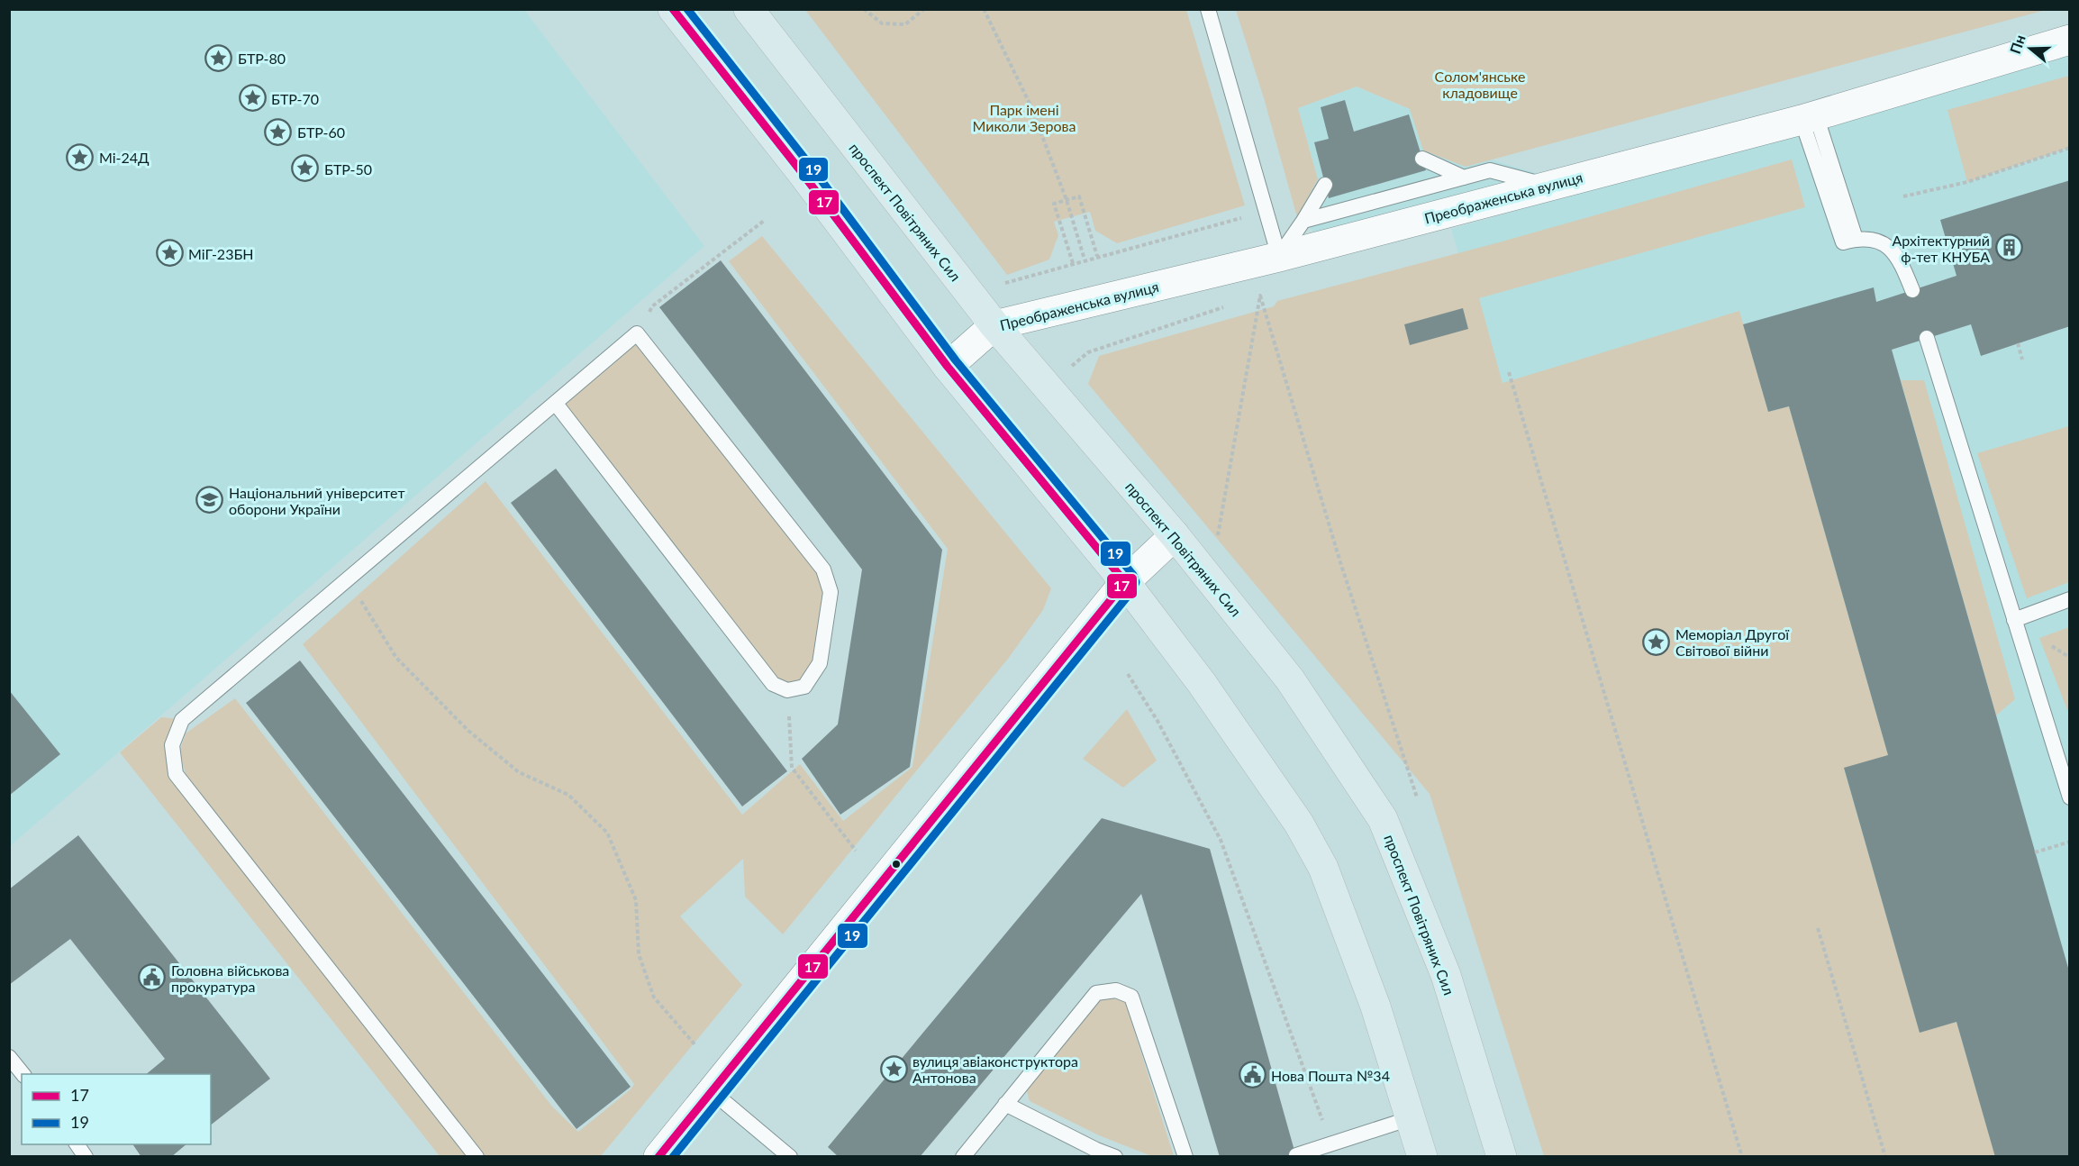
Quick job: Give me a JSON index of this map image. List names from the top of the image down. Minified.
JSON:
{"streets":{"main road":["проспект Повітряних Сил"],"street":["Преображенська вулиця"]},"crossings":[["Преображенська вулиця","проспект Повітряних Сил"]],"parks":["Солом'янське кладовище","Парк імені Миколи Зерова"],"places":{"place":["БТР-80","БТР-70","БТР-60","Мі-24Д","БТР-50","МіГ-23БН","Меморіал Другої Світової війни","вулиця авіаконструктора Антонова"],"building":["Архітектурний ф-тет КНУБА"],"school or university":["Національний університет оборони України"],"public building":["Головна військова прокуратура","Нова Пошта №34"]},"lines":["transit line 17","transit line 19"],"legend":["17","19"],"north":"left"}
